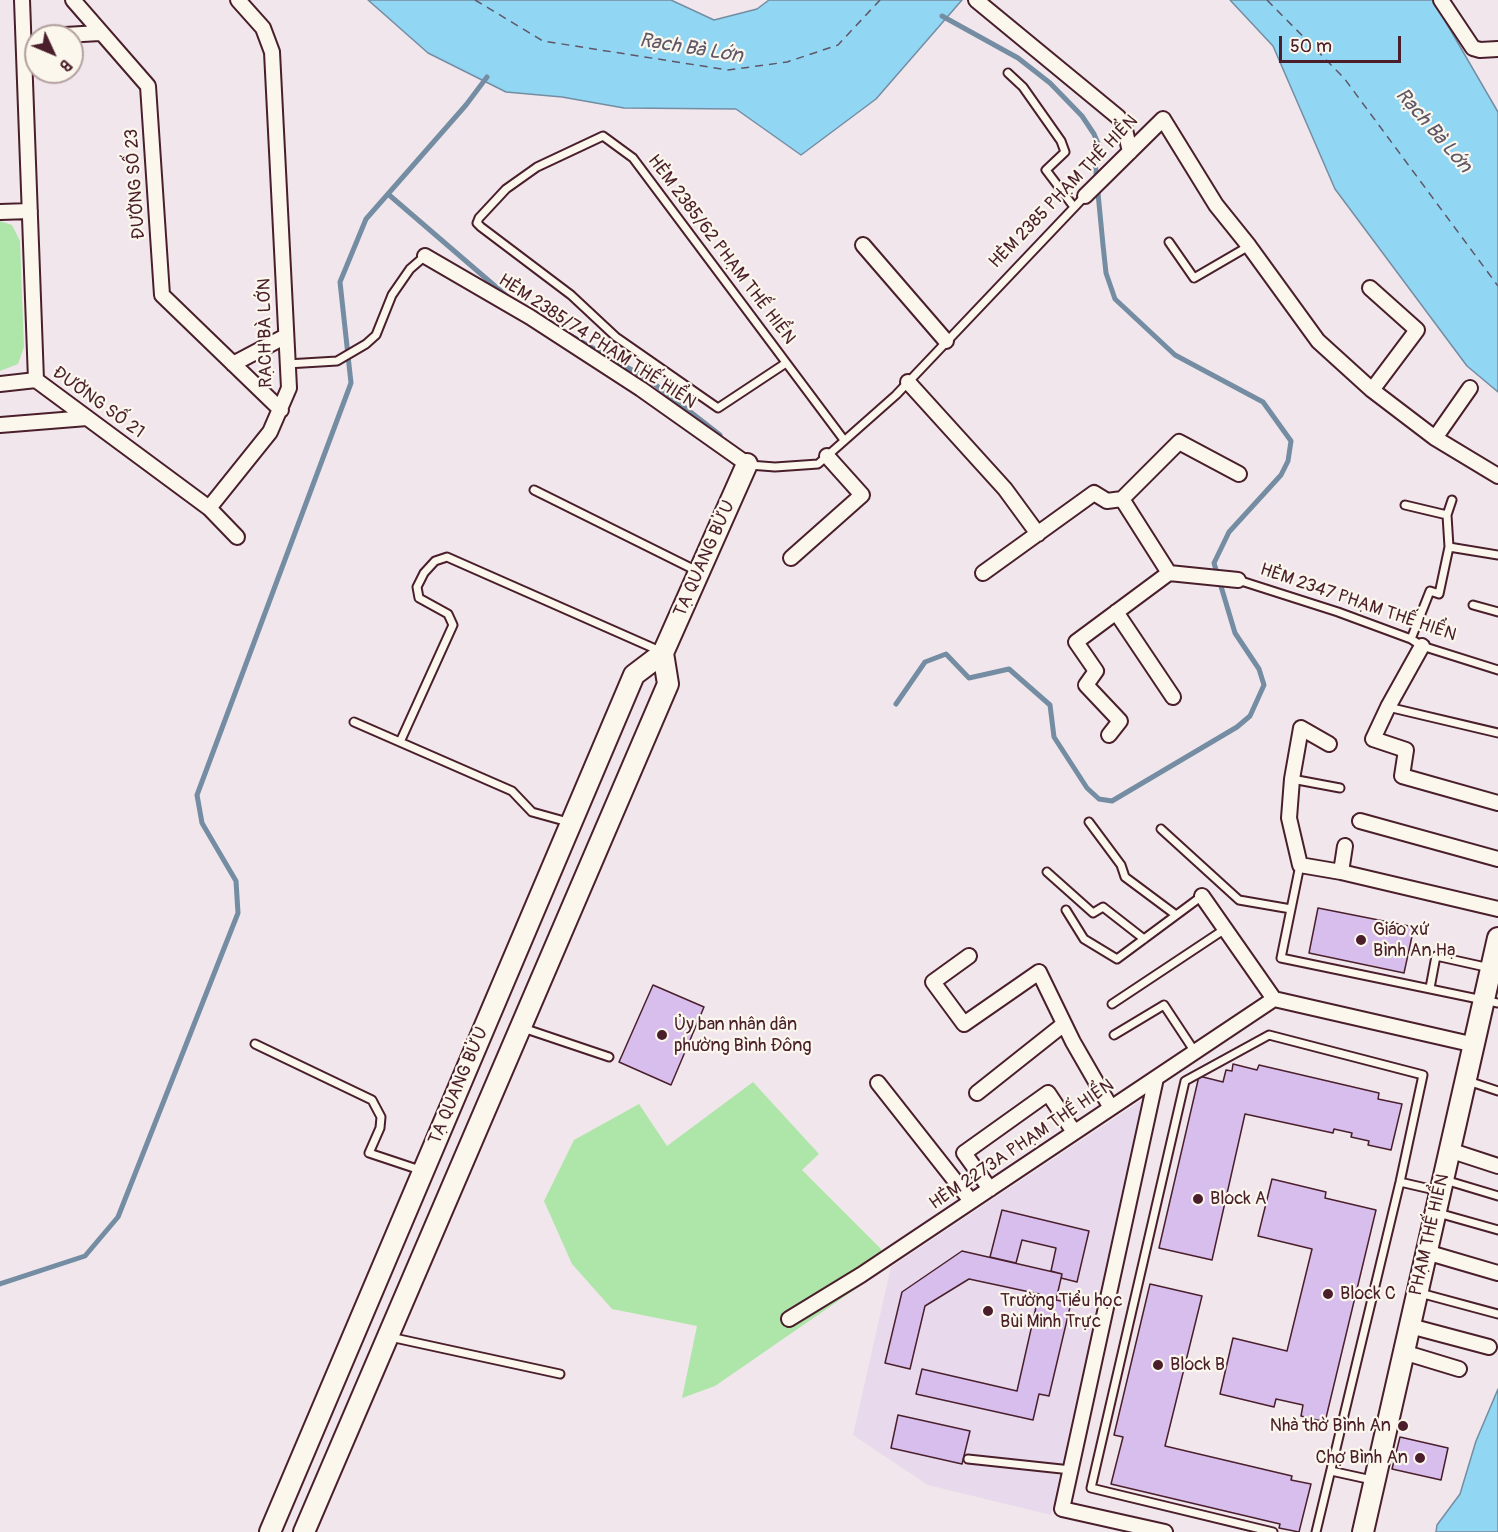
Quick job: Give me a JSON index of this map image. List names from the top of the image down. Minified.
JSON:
{"streets":{"street":["ĐƯỜNG SỐ 23","HẺM 2385 PHẠM THẾ HIỂN","RẠCH BÀ LỚN","HẺM 2385/74 PHẠM THẾ HIỂN","ĐƯỜNG SỐ 21","TẠ QUANG BỬU","HẺM 2347 PHẠM THẾ HIỂN","HẺM 2273A PHẠM THẾ HIỂN","PHẠM THẾ HIỂN"],"lane":["HẺM 2385/62 PHẠM THẾ HIỂN"]},"crossings":[["ĐƯỜNG SỐ 23","RẠCH BÀ LỚN"],["HẺM 2385 PHẠM THẾ HIỂN","HẺM 2385/62 PHẠM THẾ HIỂN"],["HẺM 2385 PHẠM THẾ HIỂN","HẺM 2385/74 PHẠM THẾ HIỂN"],["HẺM 2385 PHẠM THẾ HIỂN","TẠ QUANG BỬU"],["RẠCH BÀ LỚN","ĐƯỜNG SỐ 21"],["HẺM 2385/74 PHẠM THẾ HIỂN","TẠ QUANG BỬU"]],"water":["Rạch Bà Lớn"],"places":["Giáo xứ Bình An Hạ","Ủy ban nhân dân phường Bình Đông","Block A","Block C","Trường Tiểu học Bùi Minh Trực","Block B","Nhà thờ Bình An","Chợ Bình An"],"scale_bar":"50 m","north":"bottom right"}
